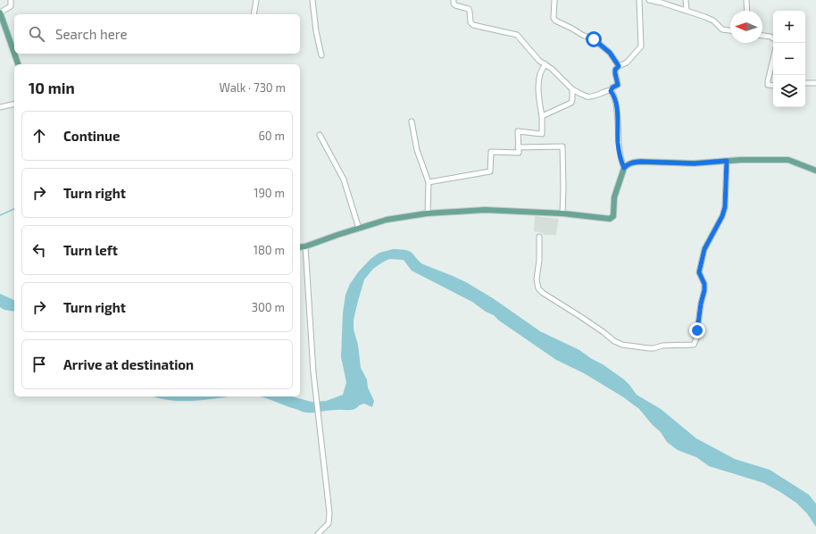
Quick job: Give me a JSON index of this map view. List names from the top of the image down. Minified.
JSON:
{"north":"left","page":{"map_buttons":["+","−"],"search":"Search here","heading":["10 min","Walk · 730 m"],"list":[["Continue","60 m"],["Turn right","190 m"],["Turn left","180 m"],["Turn right","300 m"],"Arrive at destination"]}}
